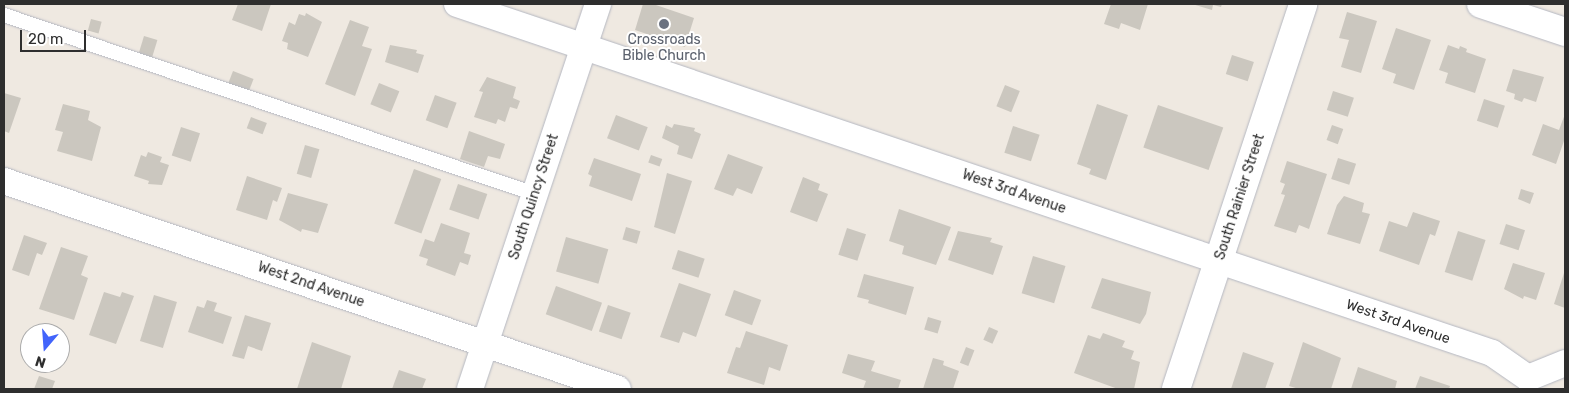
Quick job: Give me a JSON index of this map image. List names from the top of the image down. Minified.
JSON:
{"streets":{"street":["West 3rd Avenue","South Quincy Street","South Rainier Street","West 2nd Avenue"]},"crossings":[["West 3rd Avenue","South Quincy Street"],["West 3rd Avenue","South Rainier Street"],["South Quincy Street","West 2nd Avenue"]],"places":["Crossroads Bible Church"],"scale_bar":"20 m","north":"bottom"}
